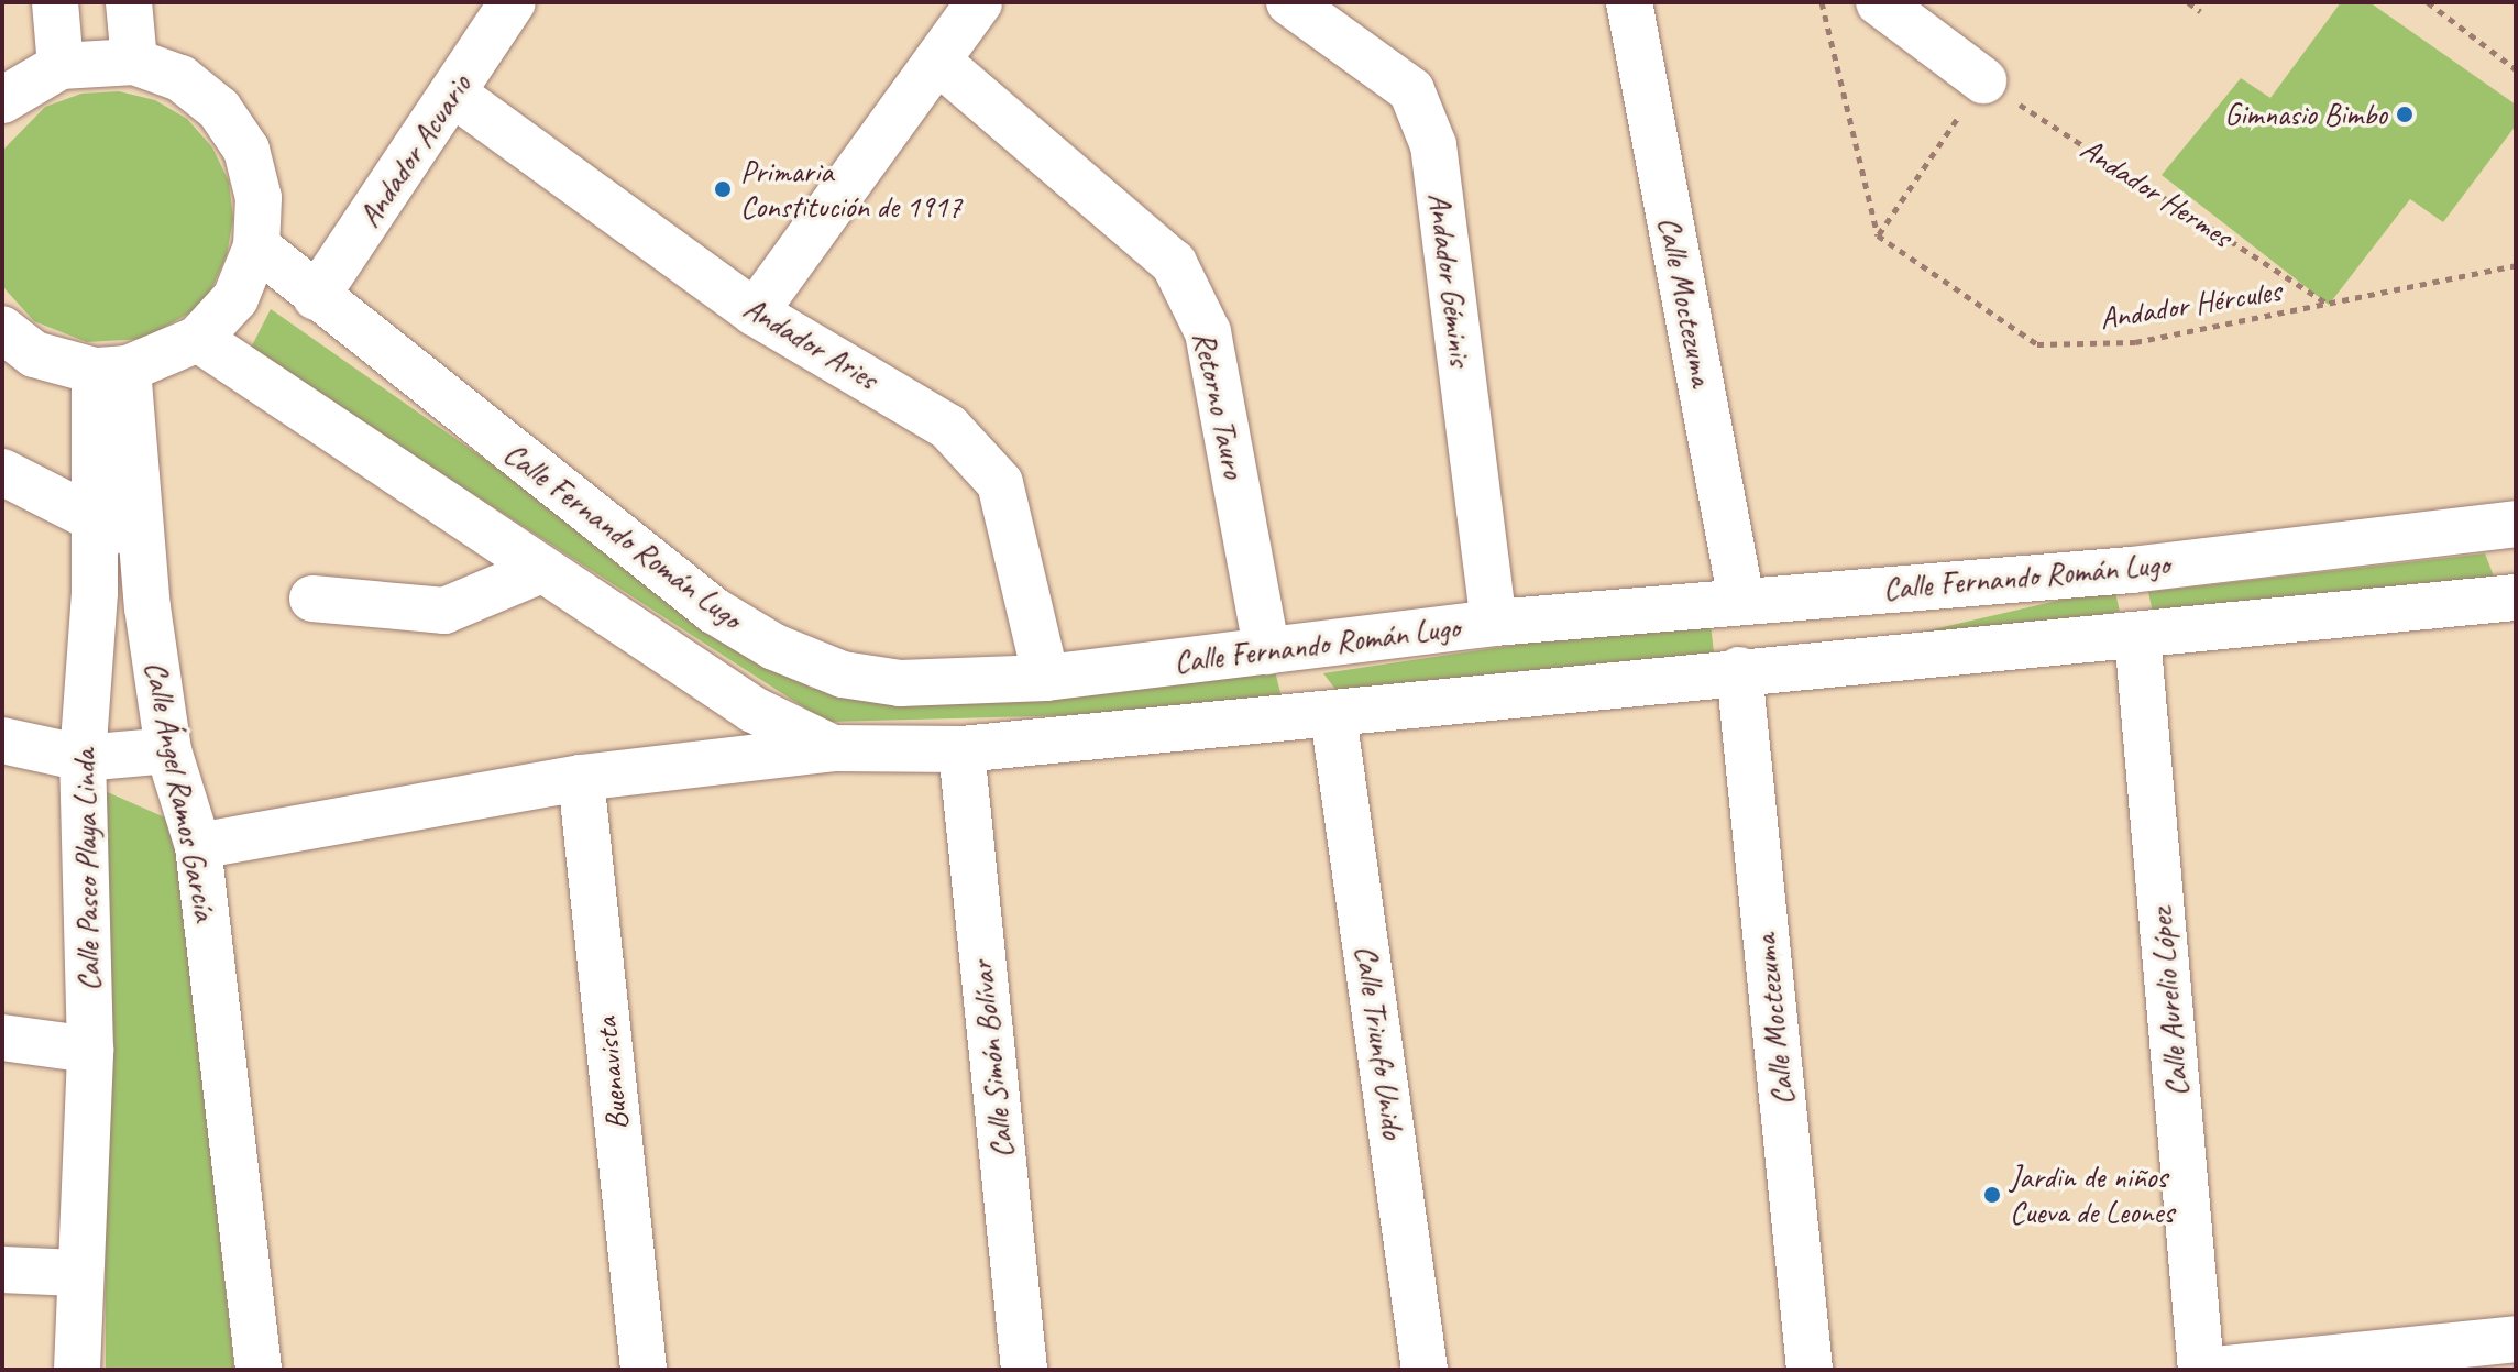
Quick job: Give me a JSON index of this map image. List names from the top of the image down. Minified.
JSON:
{"streets":{"street":["Andador Acuario","Andador Géminis","Calle Moctezuma","Andador Aries","Retorno Tauro","Calle Fernando Román Lugo","Calle Ángel Ramos García","Calle Paseo Playa Linda","Calle Aurelio López","Calle Triunfo Unido","Calle Simón Bolívar","Buenavista"],"path":["Andador Hermes","Andador Hércules"]},"crossings":[["Andador Acuario","Andador Aries"],["Andador Acuario","Calle Fernando Román Lugo"],["Andador Hermes","Andador Hércules"],["Andador Géminis","Calle Fernando Román Lugo"],["Calle Moctezuma","Calle Fernando Román Lugo"],["Andador Aries","Calle Fernando Román Lugo"],["Retorno Tauro","Calle Fernando Román Lugo"],["Calle Fernando Román Lugo","Calle Ángel Ramos García"],["Calle Fernando Román Lugo","Calle Aurelio López"],["Calle Fernando Román Lugo","Calle Triunfo Unido"],["Calle Fernando Román Lugo","Calle Simón Bolívar"],["Calle Fernando Román Lugo","Buenavista"],["Calle Ángel Ramos García","Calle Paseo Playa Linda"]],"places":["Gimnasio Bimbo","Primaria Constitución de 1917","Jardin de niños Cueva de Leones"]}
